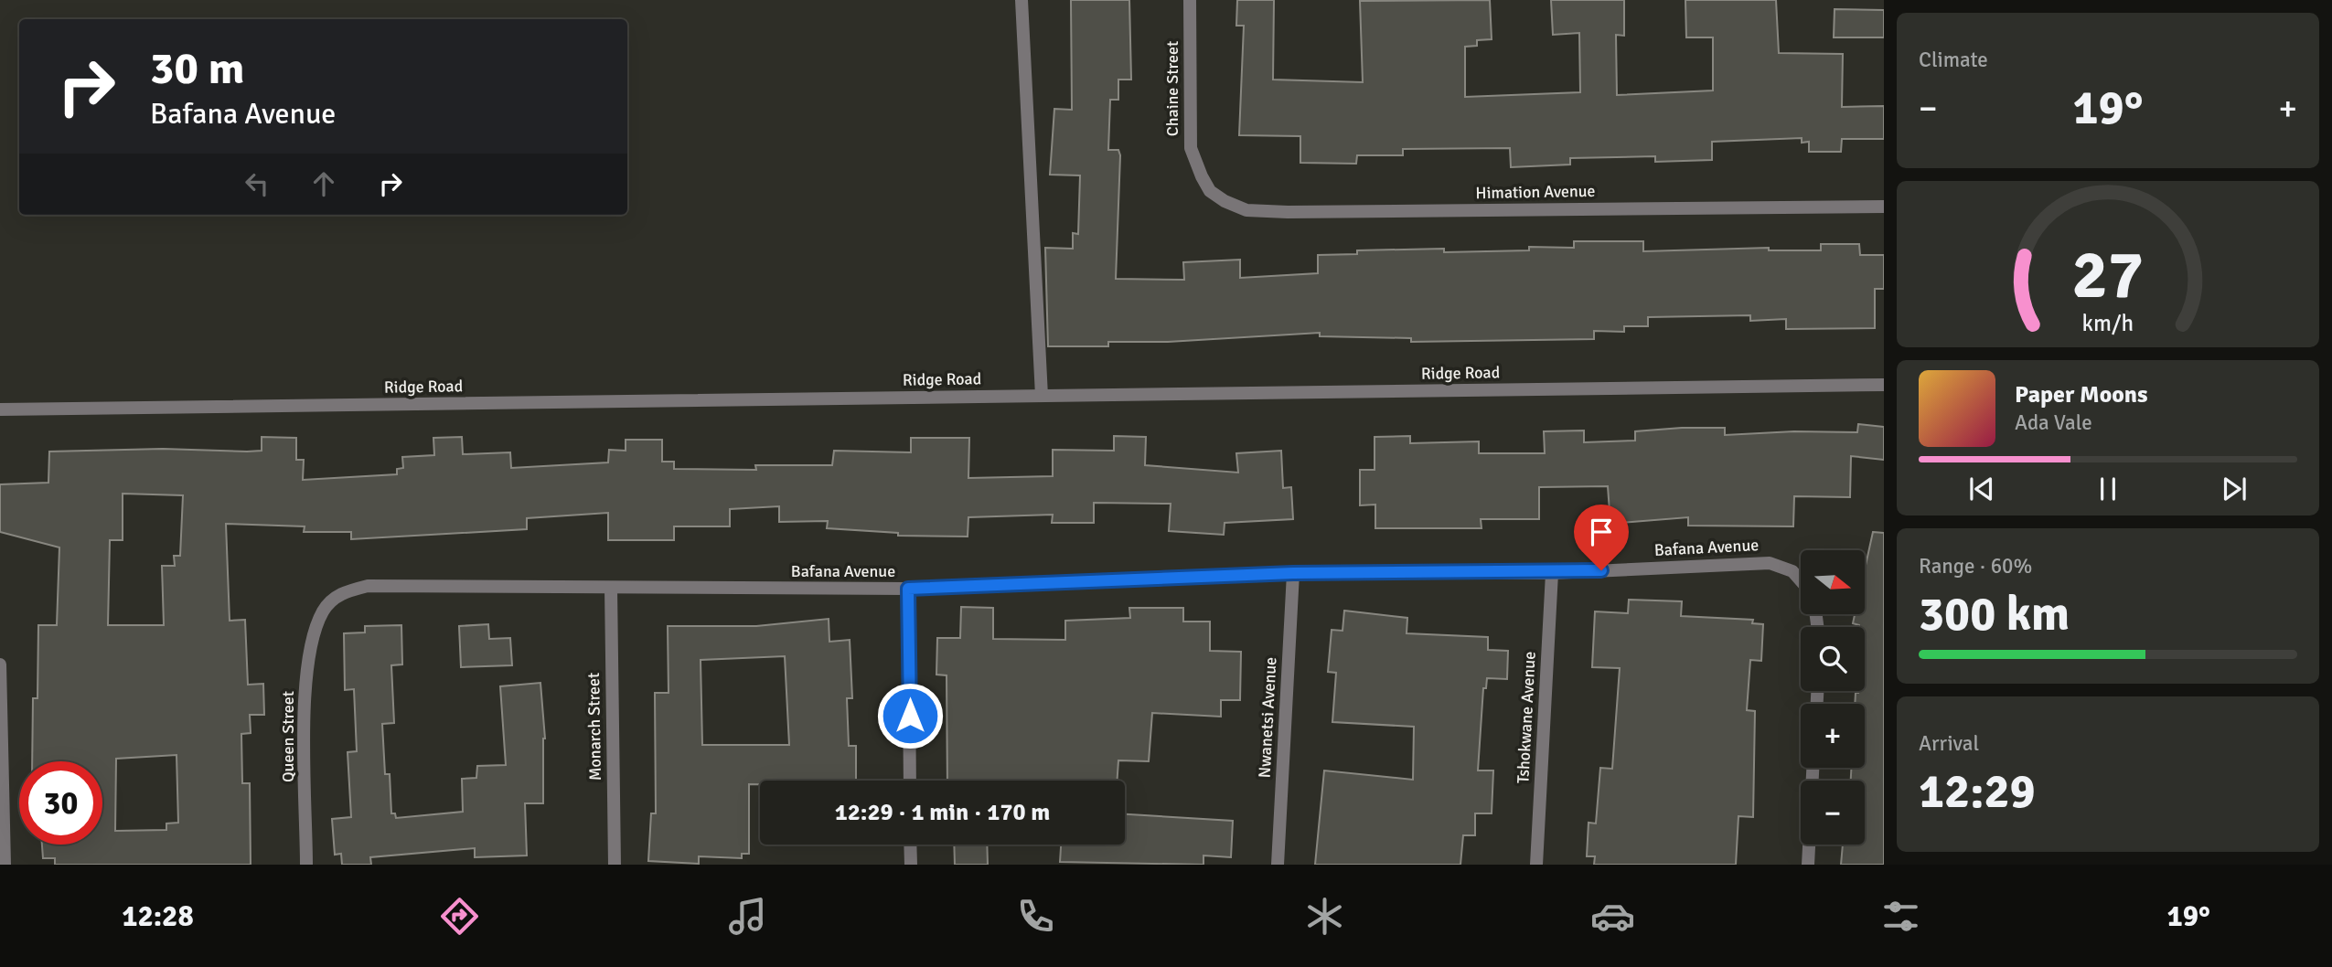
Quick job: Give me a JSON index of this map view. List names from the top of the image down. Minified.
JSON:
{"streets":{"street":["Chaine Street","Himation Avenue","Ridge Road","Bafana Avenue","Nwanetsi Avenue","Tshokwane Avenue","Monarch Street","Queen Street"]},"crossings":[["Chaine Street","Himation Avenue"],["Bafana Avenue","Nwanetsi Avenue"],["Bafana Avenue","Tshokwane Avenue"],["Bafana Avenue","Monarch Street"],["Bafana Avenue","Queen Street"]],"north":"right","page":{"tile":["Climate",["Range · 60%","300 km"],["Arrival","12:29"]],"turn":["30 m","Bafana Avenue"],"heat":["−","19°","+"],"song":["Paper Moons","Ada Vale"],"map_buttons":["+","−"],"limit":"30","trip":"12:29 · 1 min · 170 m","tabs":["12:28","19°"],"gauge":["27","km/h"]}}
